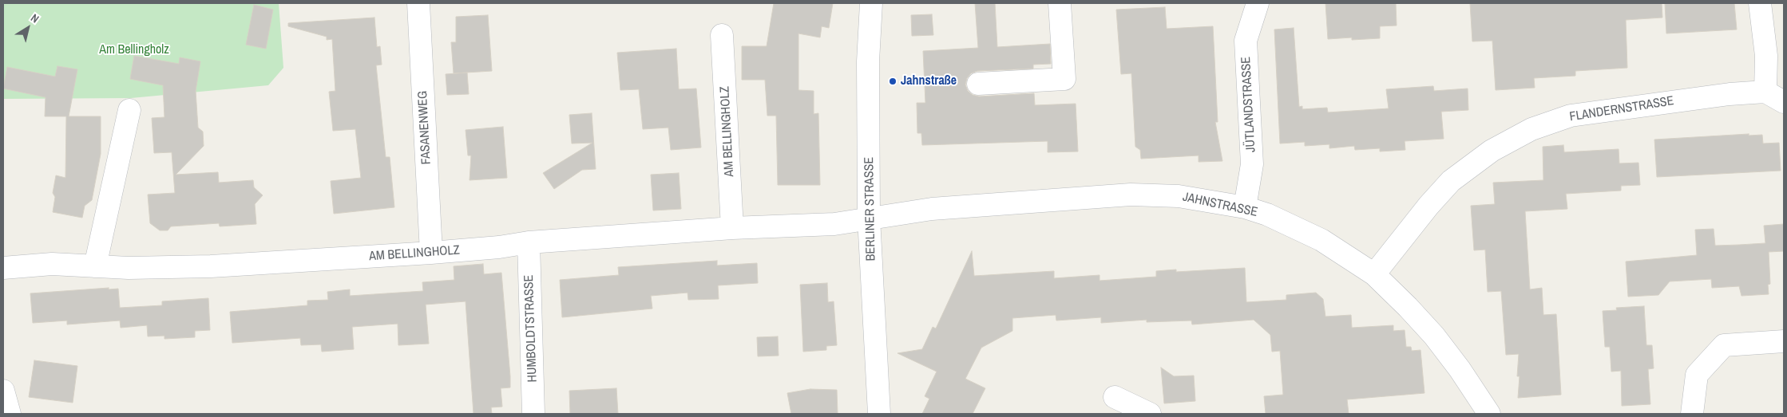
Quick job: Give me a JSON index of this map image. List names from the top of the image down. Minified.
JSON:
{"streets":{"street":["JÜTLANDSTRASSE","FLANDERNSTRASSE","FASANENWEG","AM BELLINGHOLZ","JAHNSTRASSE","BERLINER STRASSE","HUMBOLDTSTRASSE"]},"crossings":[["JÜTLANDSTRASSE","JAHNSTRASSE"],["FLANDERNSTRASSE","JAHNSTRASSE"],["FASANENWEG","AM BELLINGHOLZ"],["AM BELLINGHOLZ","JAHNSTRASSE"],["AM BELLINGHOLZ","BERLINER STRASSE"],["AM BELLINGHOLZ","HUMBOLDTSTRASSE"],["JAHNSTRASSE","BERLINER STRASSE"]],"parks":["Am Bellingholz"],"places":["Jahnstraße"],"north":"top right"}
